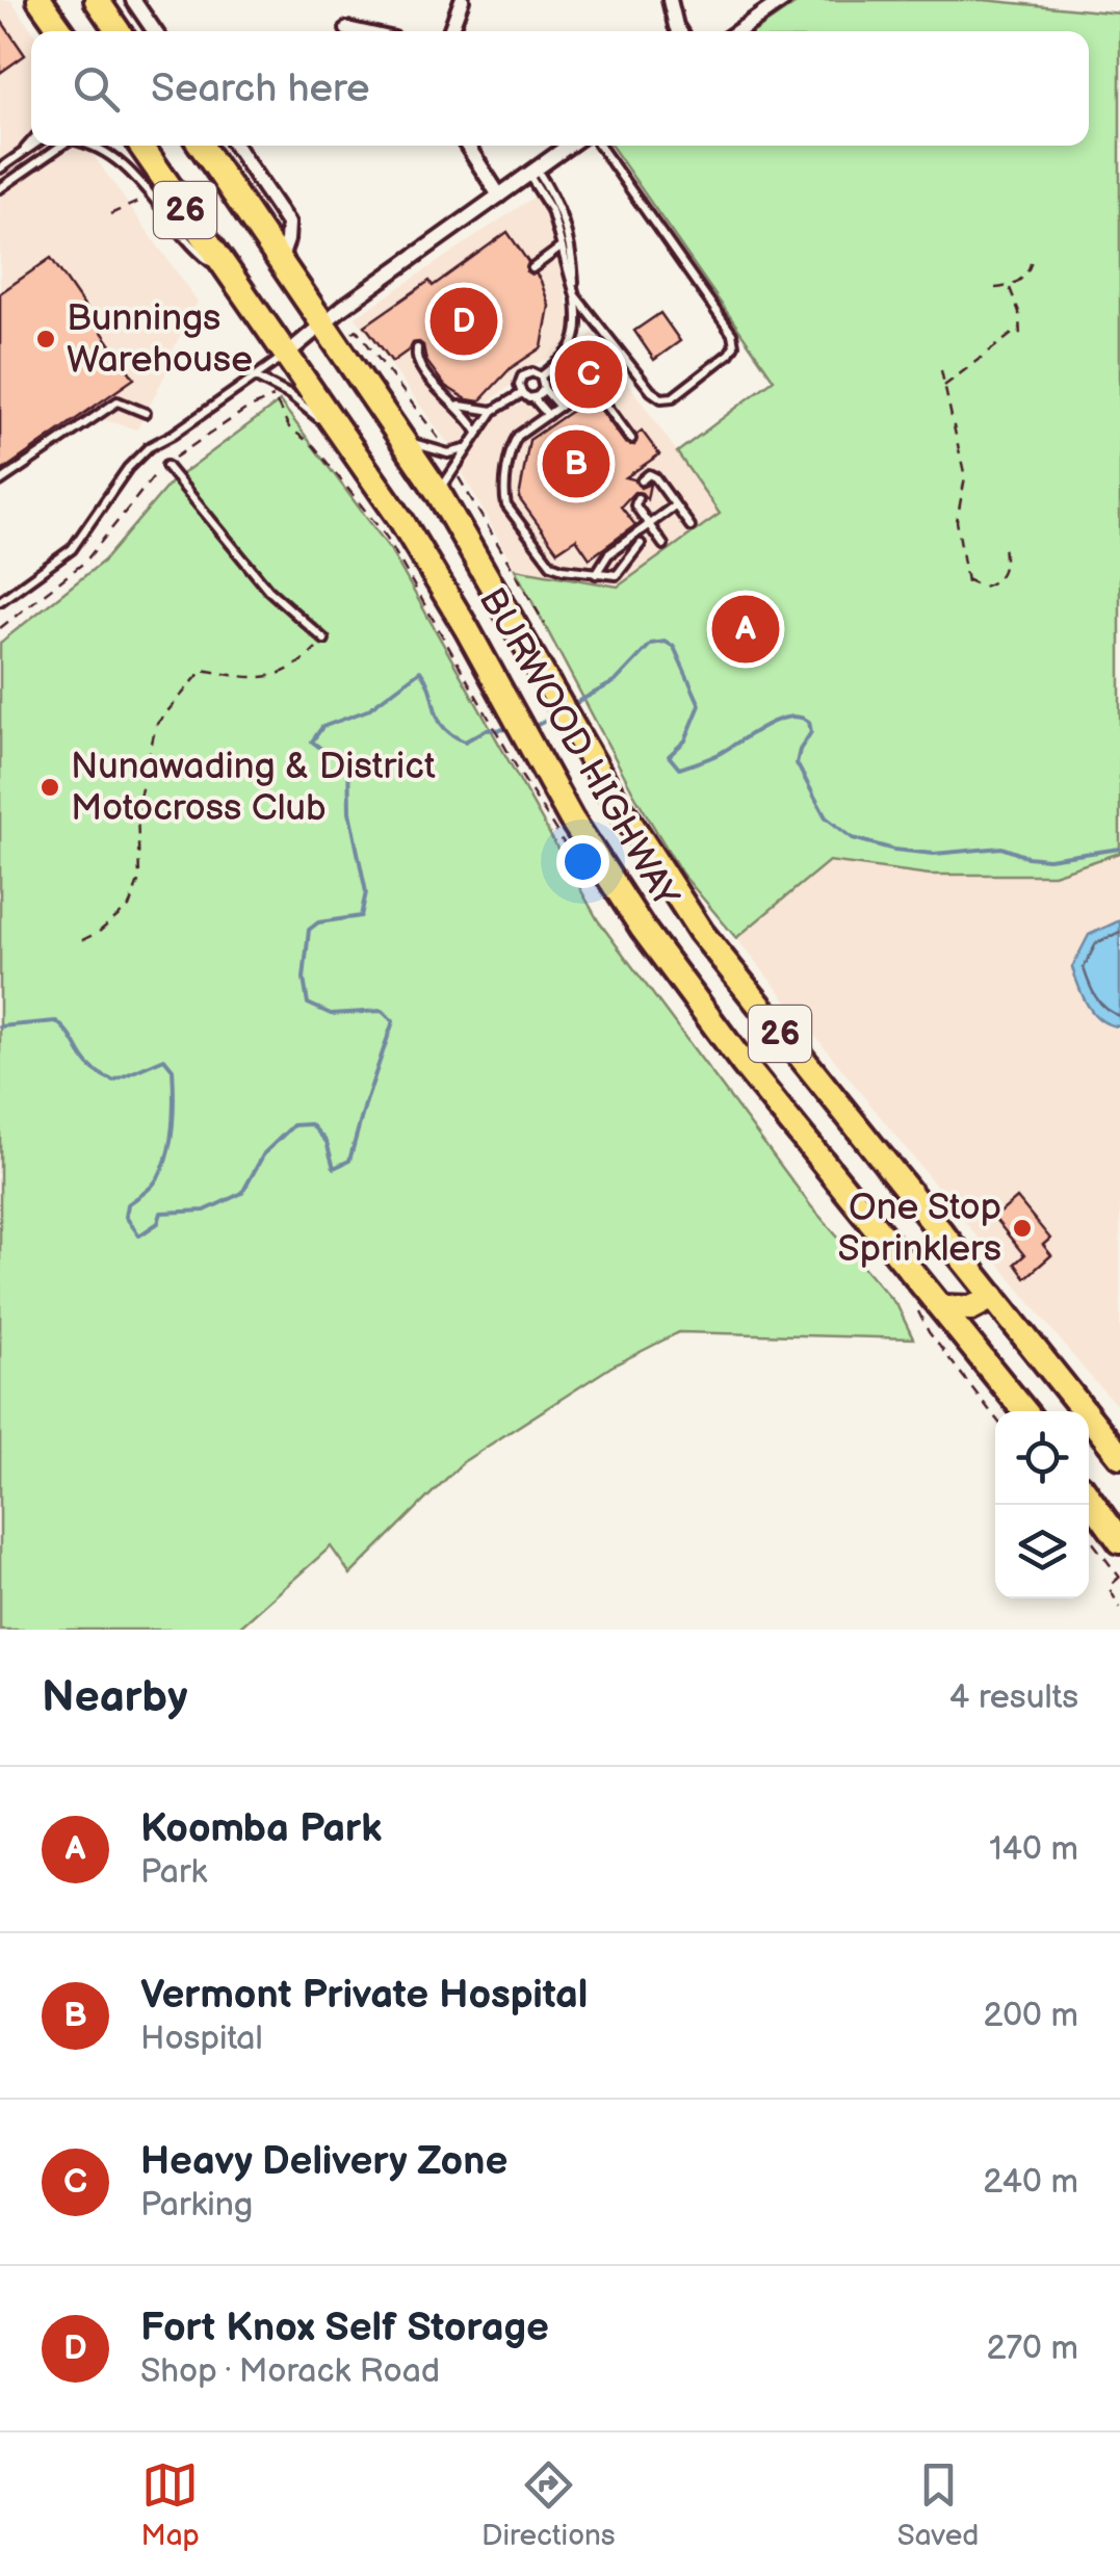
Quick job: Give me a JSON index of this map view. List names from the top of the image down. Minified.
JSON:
{"streets":{"highway":["26","BURWOOD HIGHWAY"]},"places":["Bunnings Warehouse","Nunawading & District Motocross Club","One Stop Sprinklers"],"page":{"search":"Search here","pins":["D","C","B","A"],"heading":["Nearby","4 results"],"list":[{"mark":"A","name":"Koomba Park","note":"Park","value":"140 m"},{"mark":"B","name":"Vermont Private Hospital","note":"Hospital","value":"200 m"},{"mark":"C","name":"Heavy Delivery Zone","note":"Parking","value":"240 m"},{"mark":"D","name":"Fort Knox Self Storage","note":"Shop · Morack Road","value":"270 m"}],"nav":["Map","Directions","Saved"]}}
